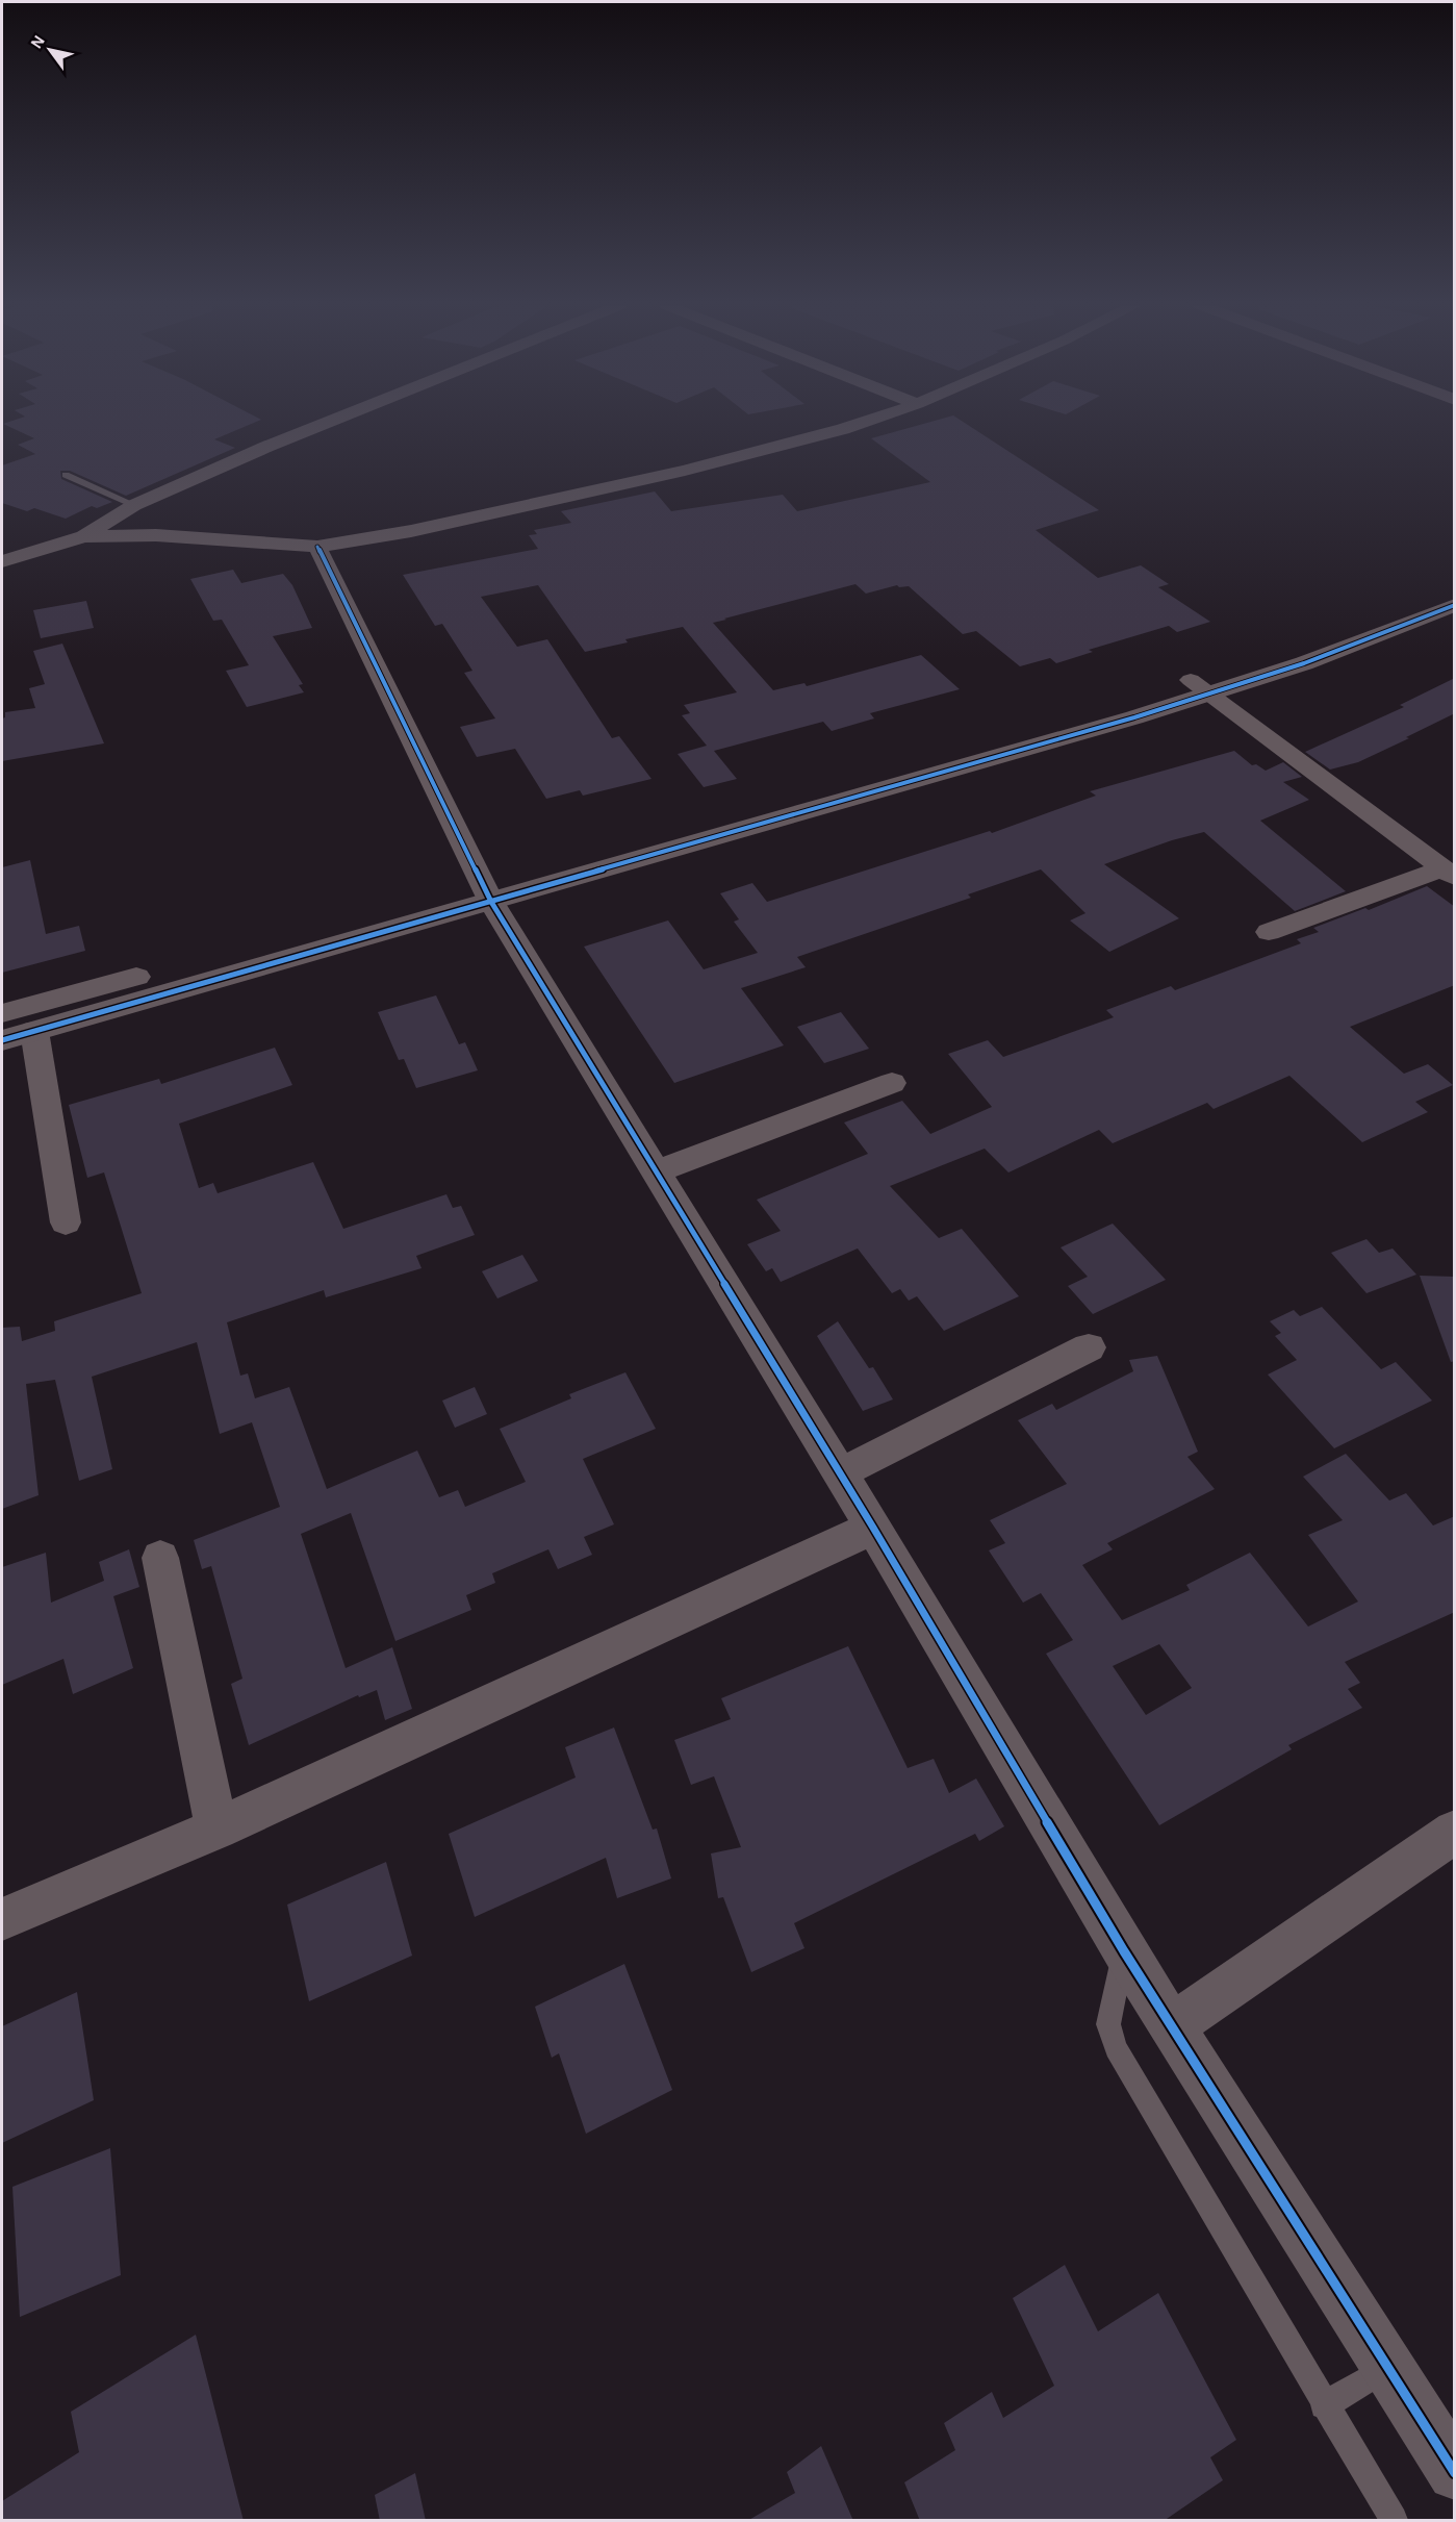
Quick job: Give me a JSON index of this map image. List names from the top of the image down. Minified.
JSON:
{"north":"top left"}
